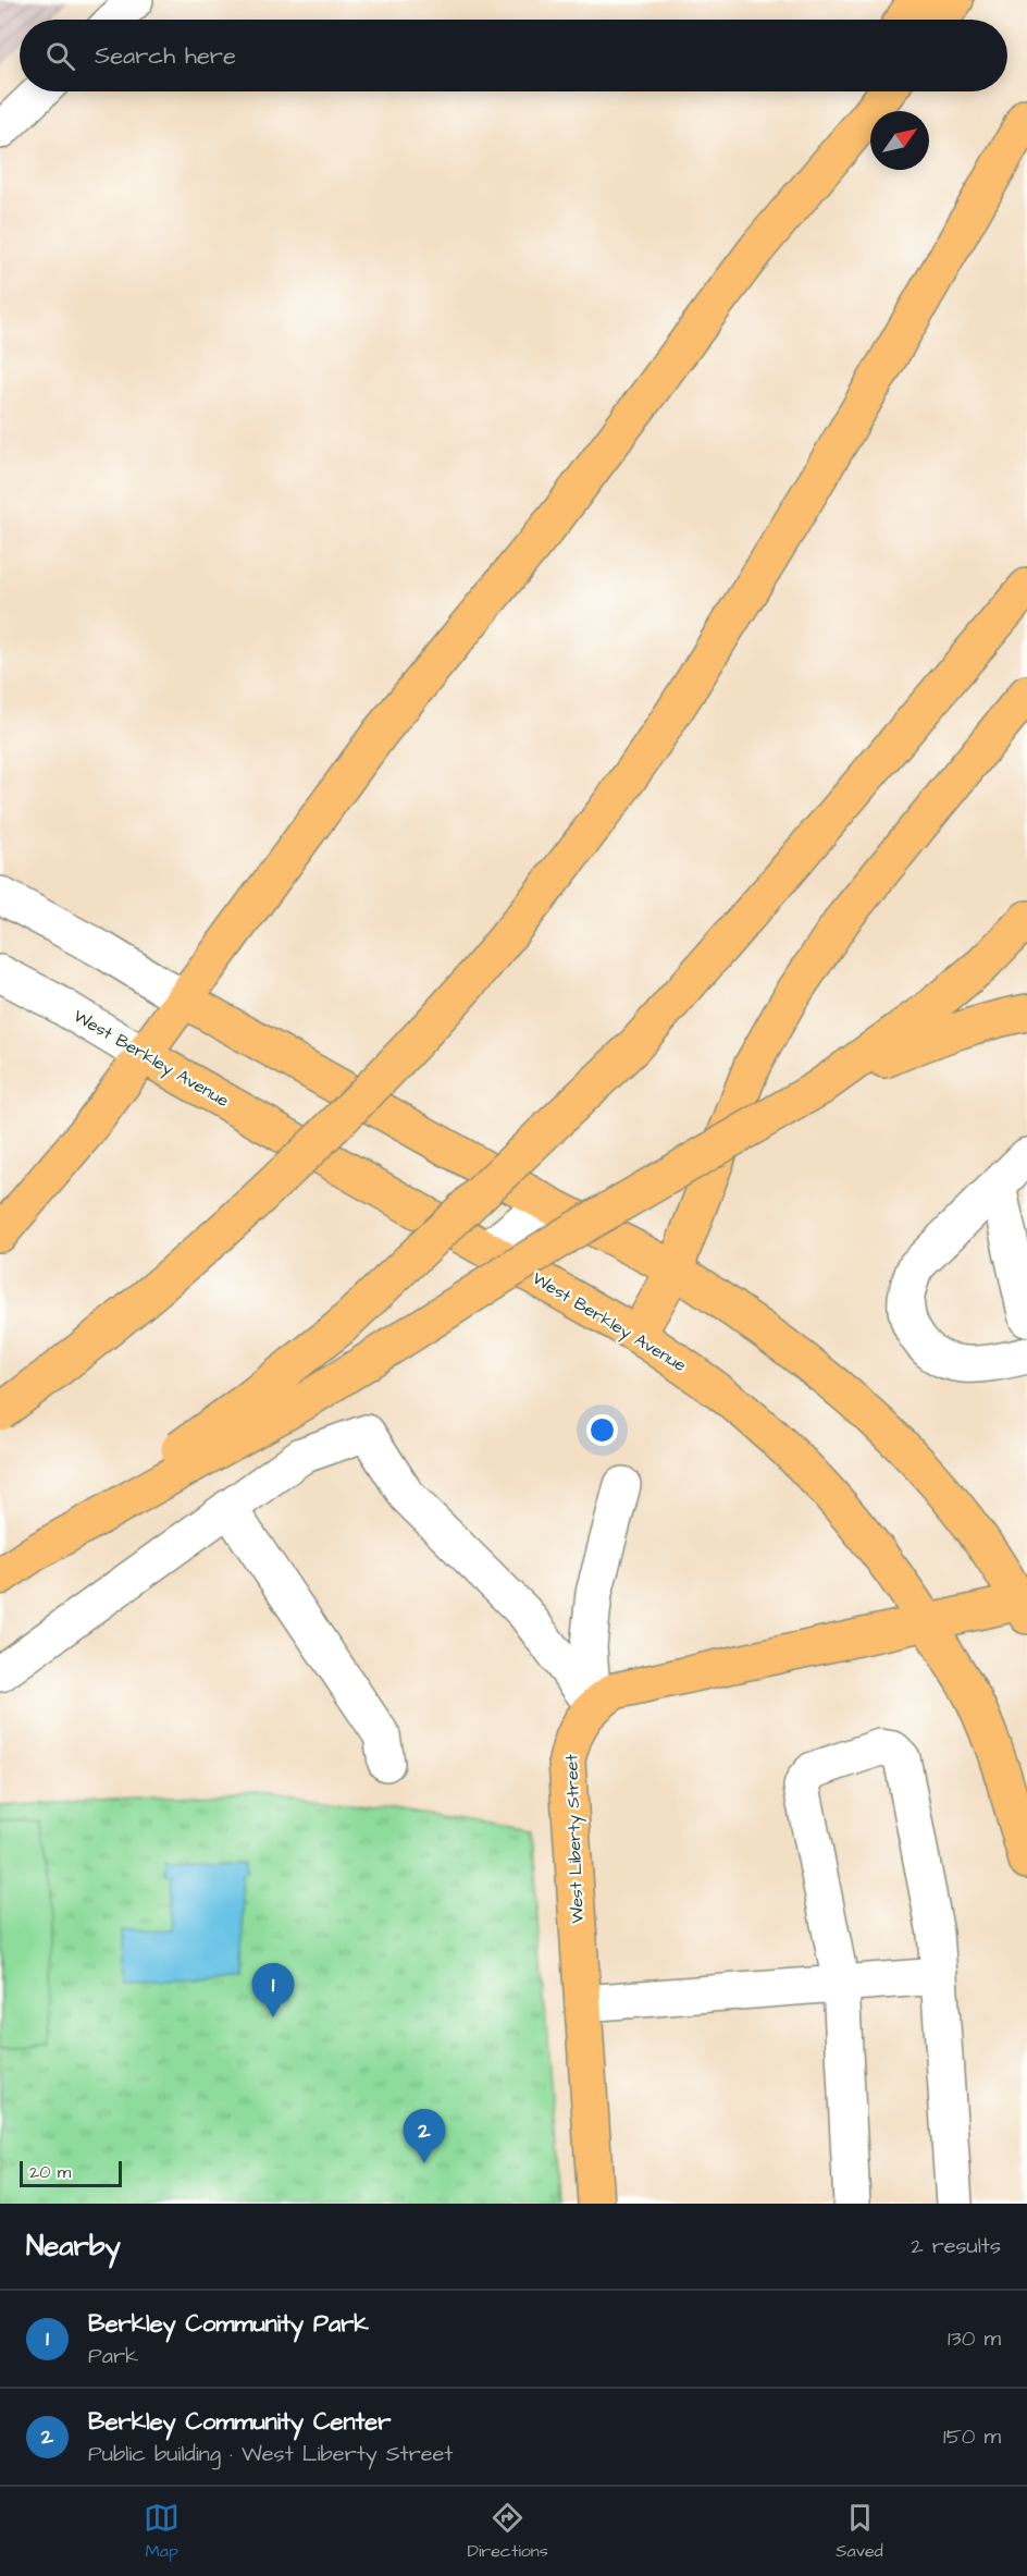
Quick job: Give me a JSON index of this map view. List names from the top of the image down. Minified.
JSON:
{"streets":{"main road":["West Berkley Avenue","West Liberty Street"]},"scale_bar":"20 m","north":"top right","page":{"search":"Search here","pins":["1","2"],"scale":"20 m","heading":["Nearby","2 results"],"list":[{"mark":"1","name":"Berkley Community Park","note":"Park","value":"130 m"},{"mark":"2","name":"Berkley Community Center","note":"Public building · West Liberty Street","value":"150 m"}],"nav":["Map","Directions","Saved"]}}
